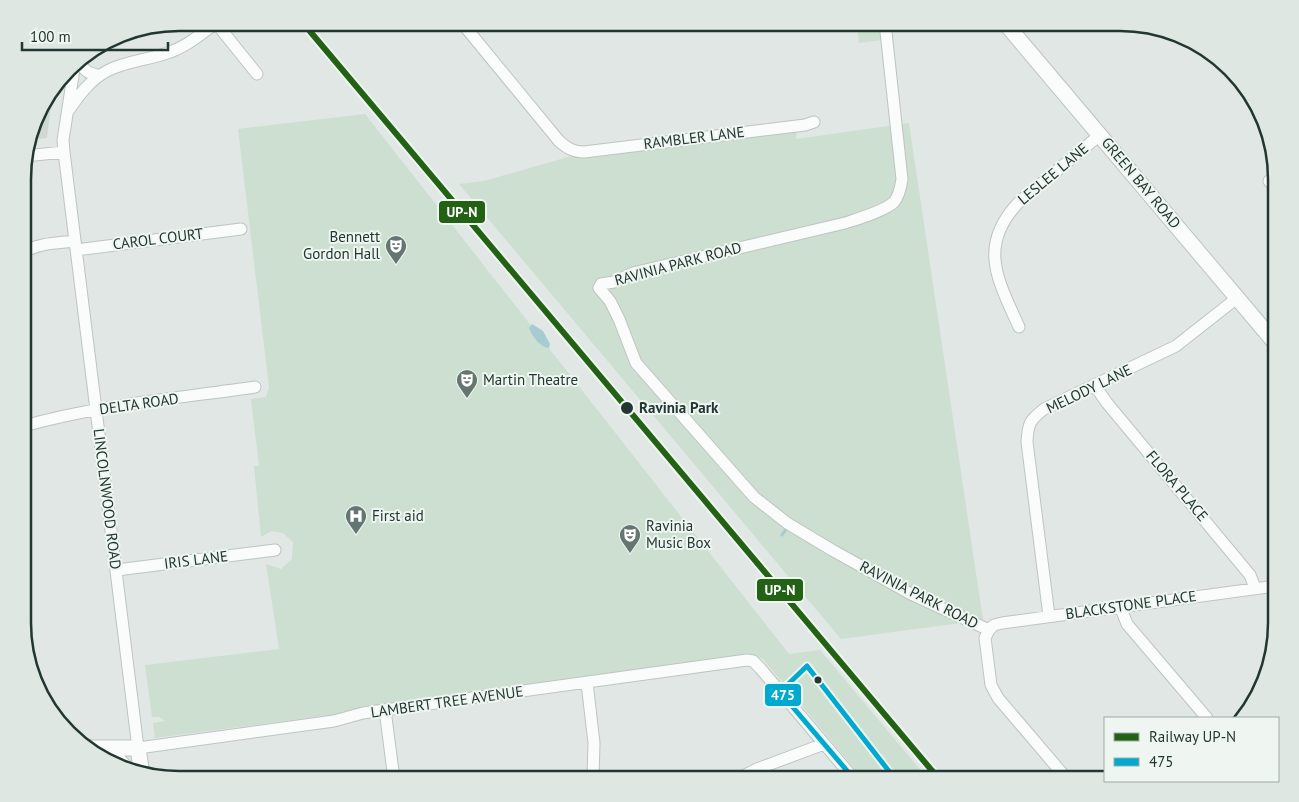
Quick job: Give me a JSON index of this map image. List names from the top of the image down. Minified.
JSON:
{"streets":{"main road":["GREEN BAY ROAD"],"street":["RAMBLER LANE","LESLEE LANE","CAROL COURT","RAVINIA PARK ROAD","MELODY LANE","DELTA ROAD","FLORA PLACE","LINCOLNWOOD ROAD","IRIS LANE","BLACKSTONE PLACE","LAMBERT TREE AVENUE"]},"crossings":[["LESLEE LANE","GREEN BAY ROAD"],["GREEN BAY ROAD","MELODY LANE"],["CAROL COURT","LINCOLNWOOD ROAD"],["RAVINIA PARK ROAD","BLACKSTONE PLACE"],["MELODY LANE","FLORA PLACE"],["MELODY LANE","BLACKSTONE PLACE"],["DELTA ROAD","LINCOLNWOOD ROAD"],["FLORA PLACE","BLACKSTONE PLACE"],["LINCOLNWOOD ROAD","IRIS LANE"],["LINCOLNWOOD ROAD","LAMBERT TREE AVENUE"]],"places":{"theatre":["Bennett Gordon Hall","Martin Theatre","Ravinia Music Box"],"other":["Ravinia Park"],"hospital":["First aid"]},"lines":["rail line UP-N","transit line 475"],"legend":["Railway UP-N","475"],"scale_bar":"100 m"}
